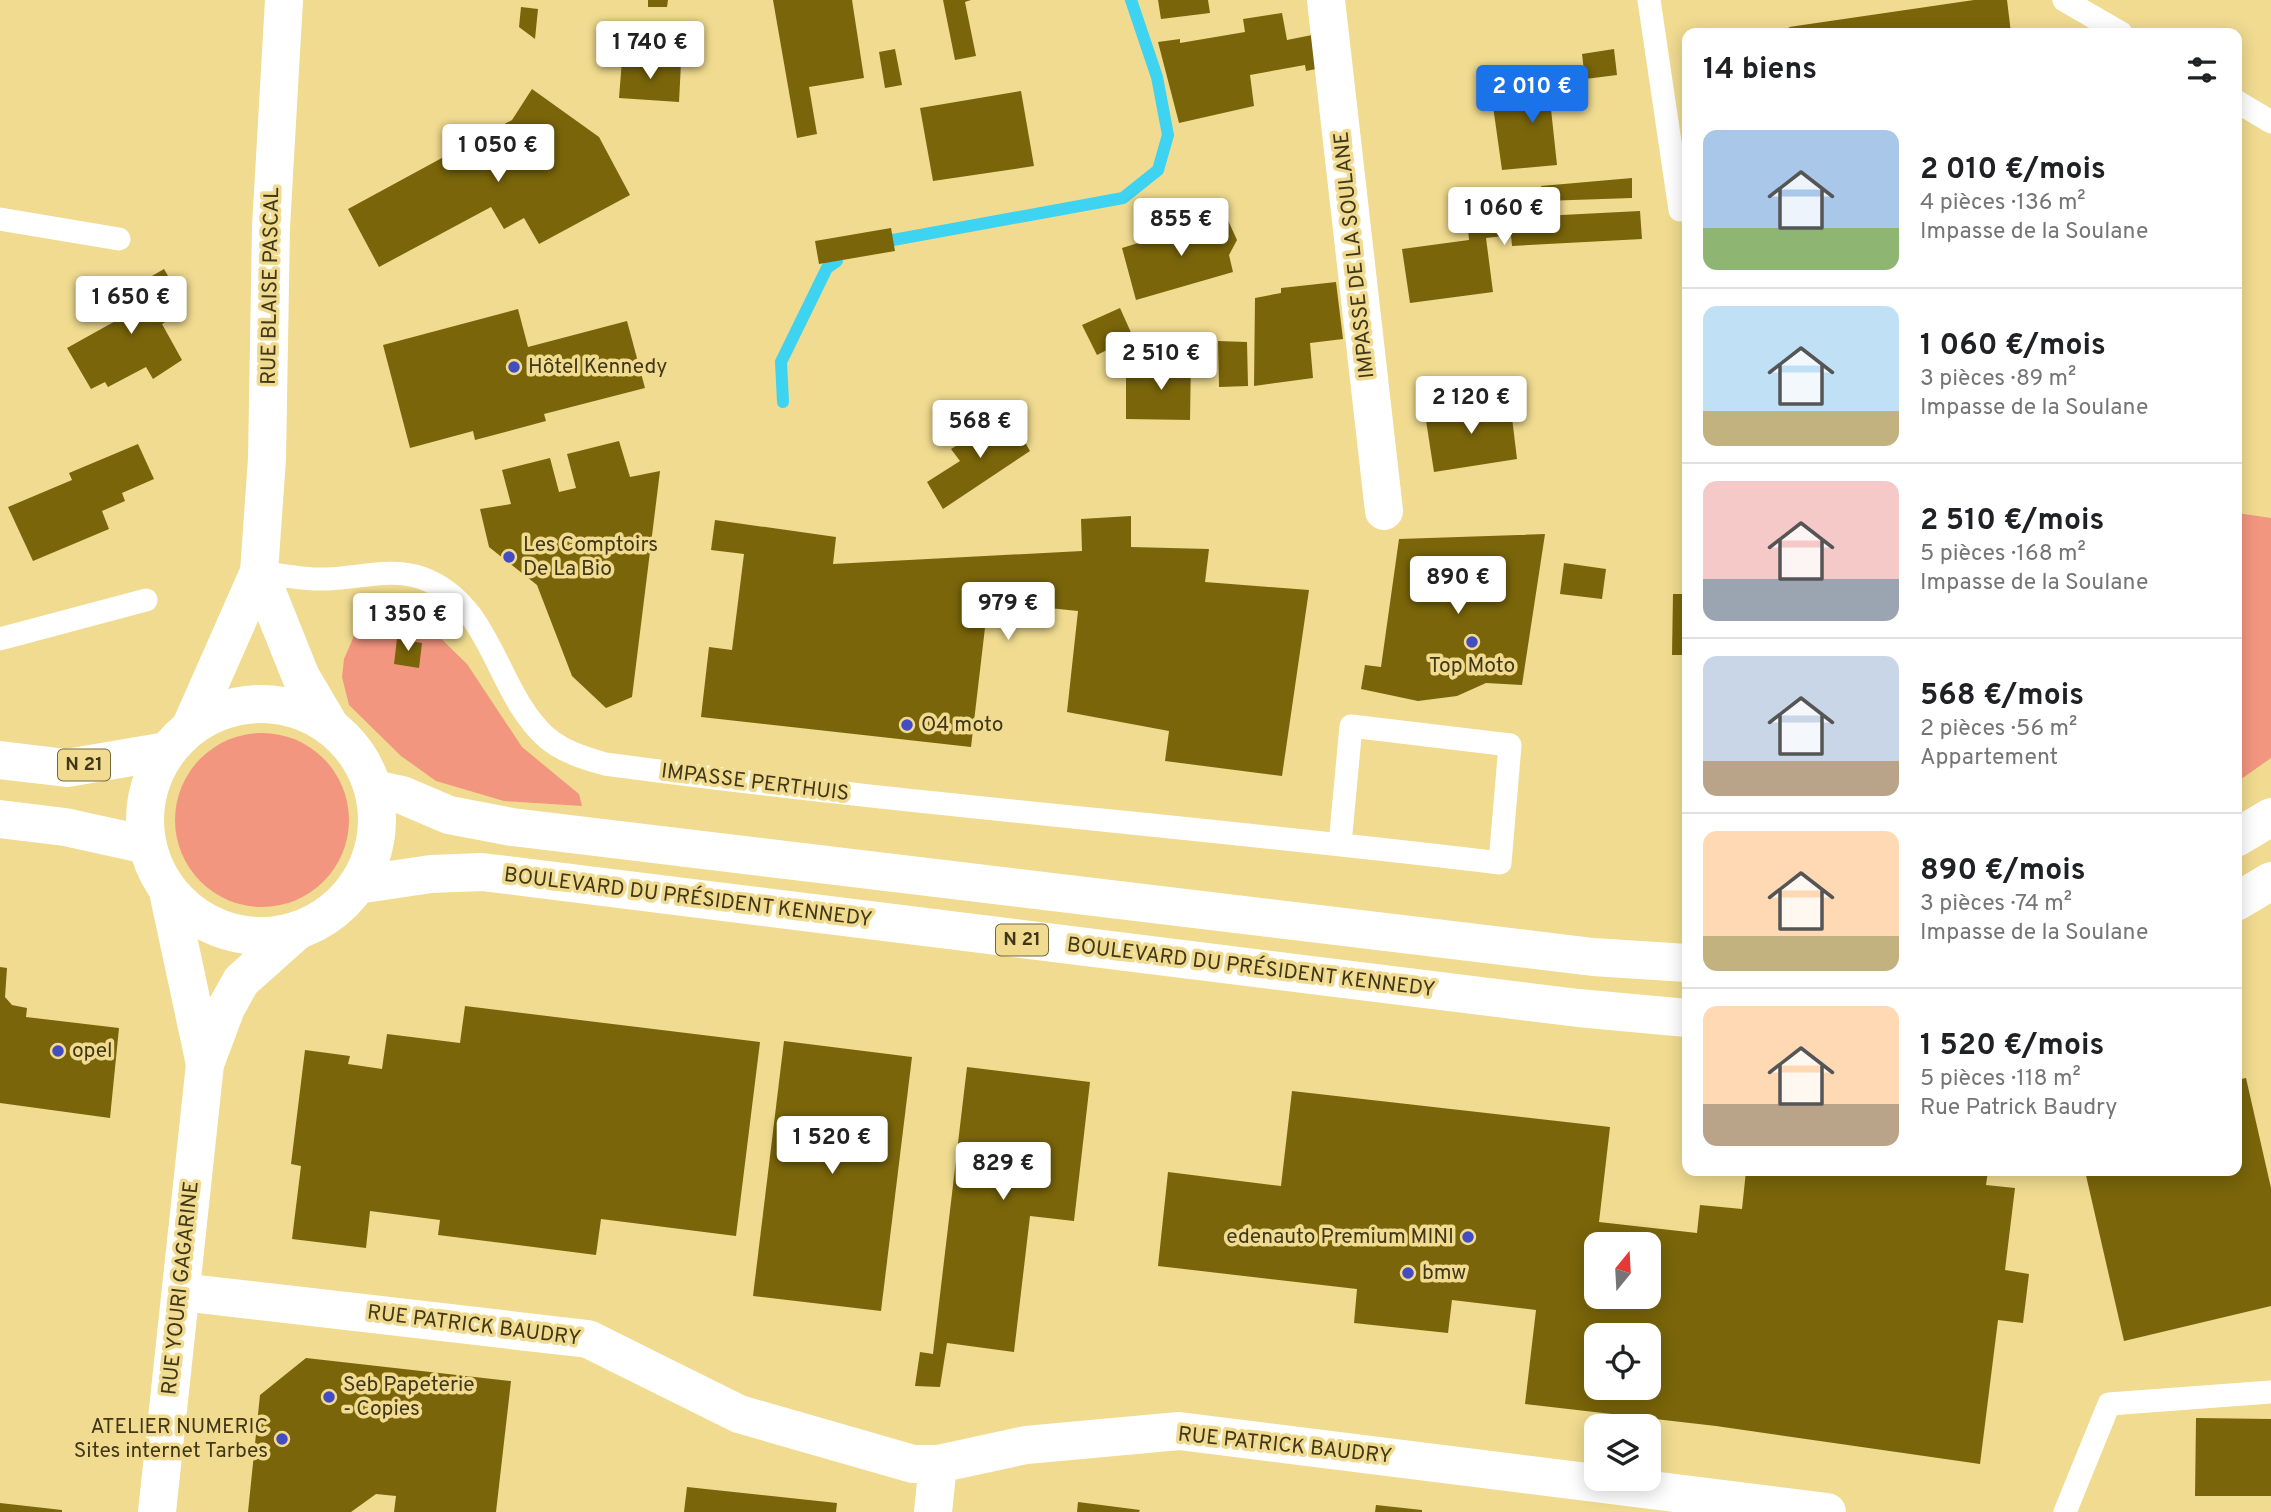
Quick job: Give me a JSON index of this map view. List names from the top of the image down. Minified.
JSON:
{"streets":{"street":["IMPASSE DE LA SOULANE","RUE BLAISE PASCAL","N 21","BOULEVARD DU PRÉSIDENT KENNEDY","RUE YOURI GAGARINE","RUE PATRICK BAUDRY"],"lane":["IMPASSE PERTHUIS"]},"crossings":[["RUE BLAISE PASCAL","N 21"],["RUE BLAISE PASCAL","IMPASSE PERTHUIS"],["RUE BLAISE PASCAL","BOULEVARD DU PRÉSIDENT KENNEDY"],["RUE BLAISE PASCAL","RUE YOURI GAGARINE"],["N 21","BOULEVARD DU PRÉSIDENT KENNEDY"],["N 21","RUE YOURI GAGARINE"],["BOULEVARD DU PRÉSIDENT KENNEDY","RUE YOURI GAGARINE"],["RUE YOURI GAGARINE","RUE PATRICK BAUDRY"]],"places":["Hôtel Kennedy","Les Comptoirs De La Bio","Top Moto","O4 moto","opel","edenauto Premium MINI","bmw","Seb Papeterie - Copies","ATELIER NUMERIC Sites internet Tarbes"],"north":"top","page":{"price":["1 740 €","2 010 €","1 050 €","1 060 €","855 €","1 650 €","2 510 €","2 120 €","568 €","890 €","979 €","1 350 €","1 520 €","829 €"],"heading":"14 biens","list":[{"name":"2 010 €/mois","note":"4 pièces · 136 m² · Impasse de la Soulane"},{"name":"1 060 €/mois","note":"3 pièces · 89 m² · Impasse de la Soulane"},{"name":"2 510 €/mois","note":"5 pièces · 168 m² · Impasse de la Soulane"},{"name":"568 €/mois","note":"2 pièces · 56 m² · Appartement"},{"name":"890 €/mois","note":"3 pièces · 74 m² · Impasse de la Soulane"},{"name":"1 520 €/mois","note":"5 pièces · 118 m² · Rue Patrick Baudry"}]}}
